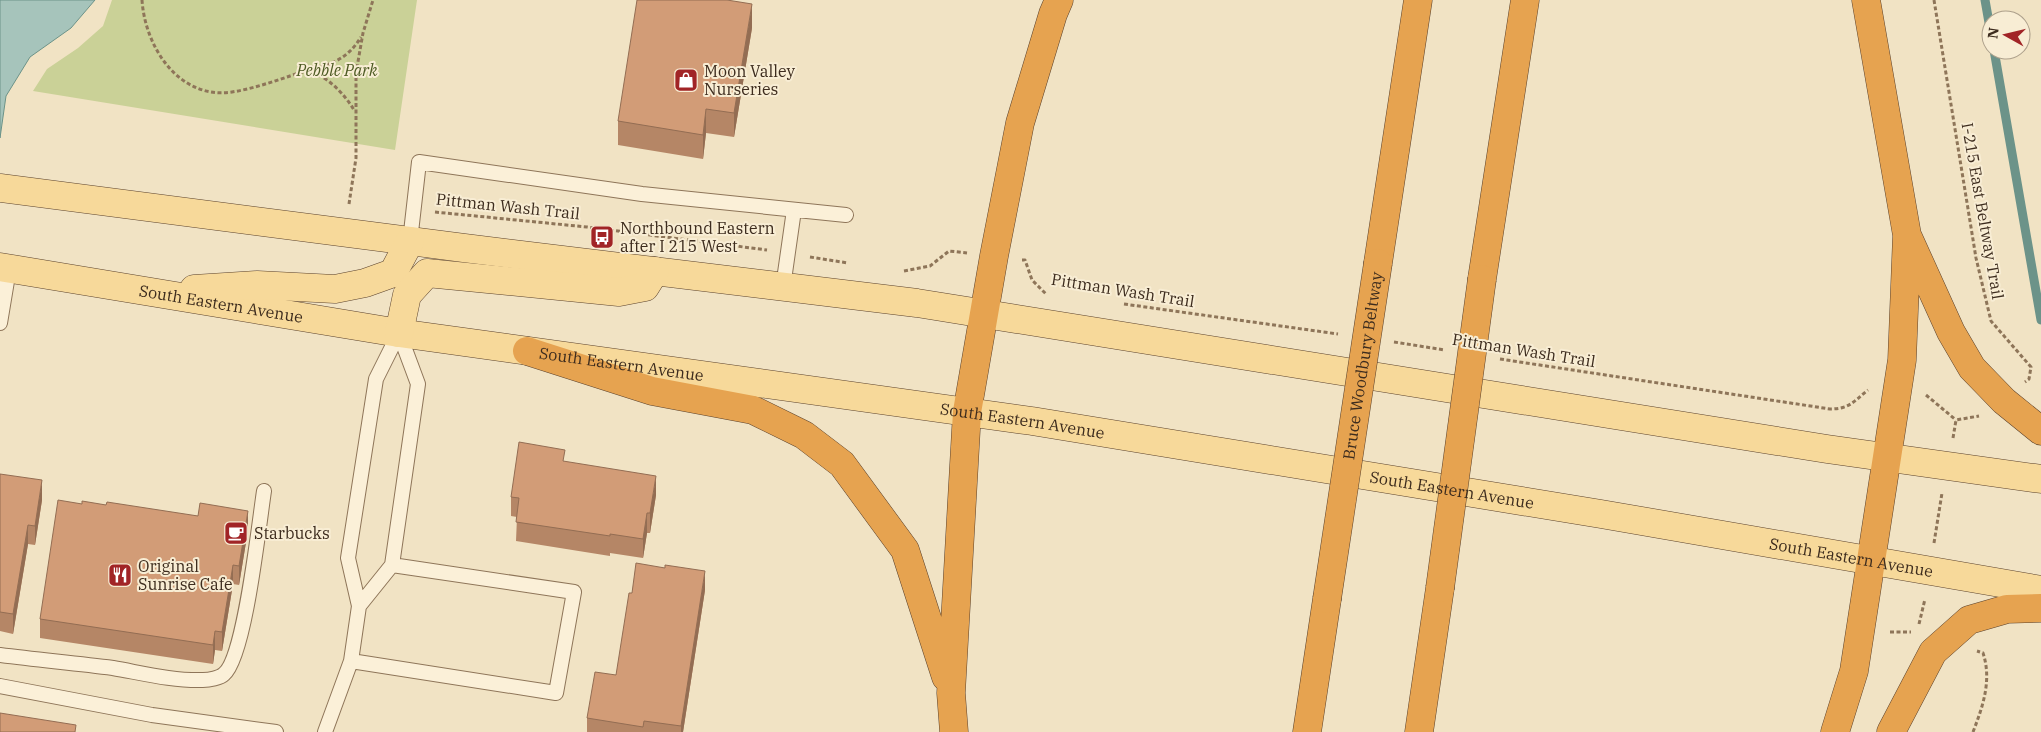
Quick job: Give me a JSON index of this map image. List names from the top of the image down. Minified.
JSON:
{"streets":{"highway":["Bruce Woodbury Beltway"],"main road":["South Eastern Avenue"],"path":["Pittman Wash Trail","I-215 East Beltway Trail"]},"crossings":[["Pittman Wash Trail","I-215 East Beltway Trail"]],"parks":["Pebble Park"],"places":{"shop":["Moon Valley Nurseries"],"bus stop":["Northbound Eastern after I 215 West"],"cafe":["Starbucks"],"restaurant":["Original Sunrise Cafe"]},"north":"left"}
